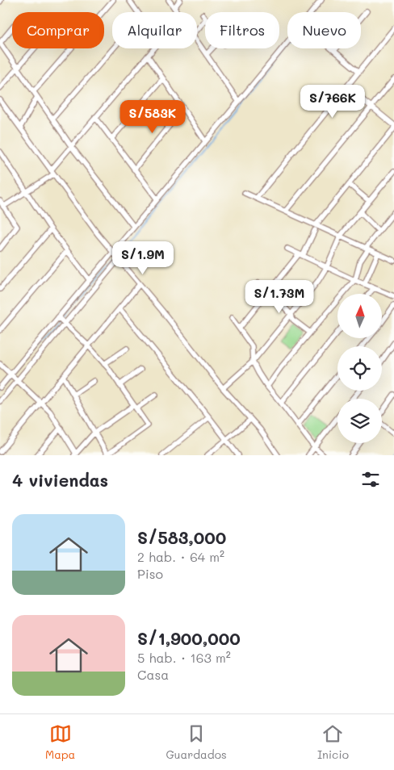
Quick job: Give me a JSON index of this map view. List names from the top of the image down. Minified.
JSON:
{"north":"top","page":{"chip":["Comprar","Alquilar","Filtros","Nuevo"],"price":["S/766K","S/583K","S/1.9M","S/1.73M"],"heading":"4 viviendas","list":[{"name":"S/583,000","note":"2 hab. · 64 m² · Piso"},{"name":"S/1,900,000","note":"5 hab. · 163 m² · Casa"}],"tabs":["Mapa","Guardados","Inicio"]}}
